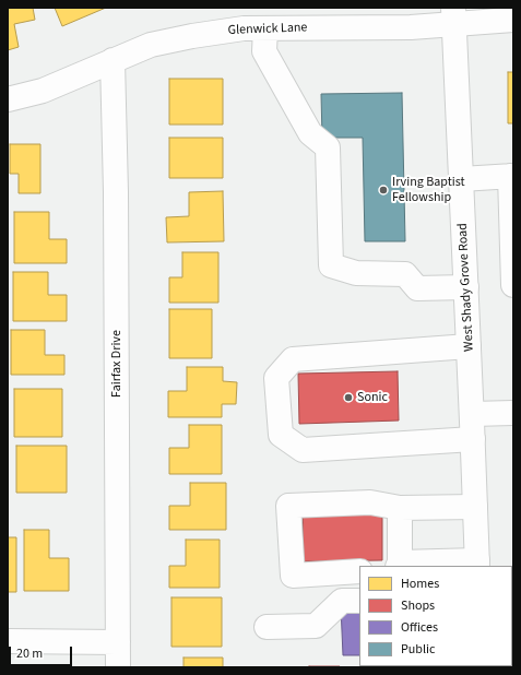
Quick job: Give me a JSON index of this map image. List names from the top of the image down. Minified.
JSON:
{"streets":{"street":["Glenwick Lane","West Shady Grove Road","Fairfax Drive"]},"crossings":[["Glenwick Lane","West Shady Grove Road"],["Glenwick Lane","Fairfax Drive"]],"places":["Irving Baptist Fellowship","Sonic"],"legend":["Homes","Shops","Offices","Public"],"scale_bar":"20 m"}
